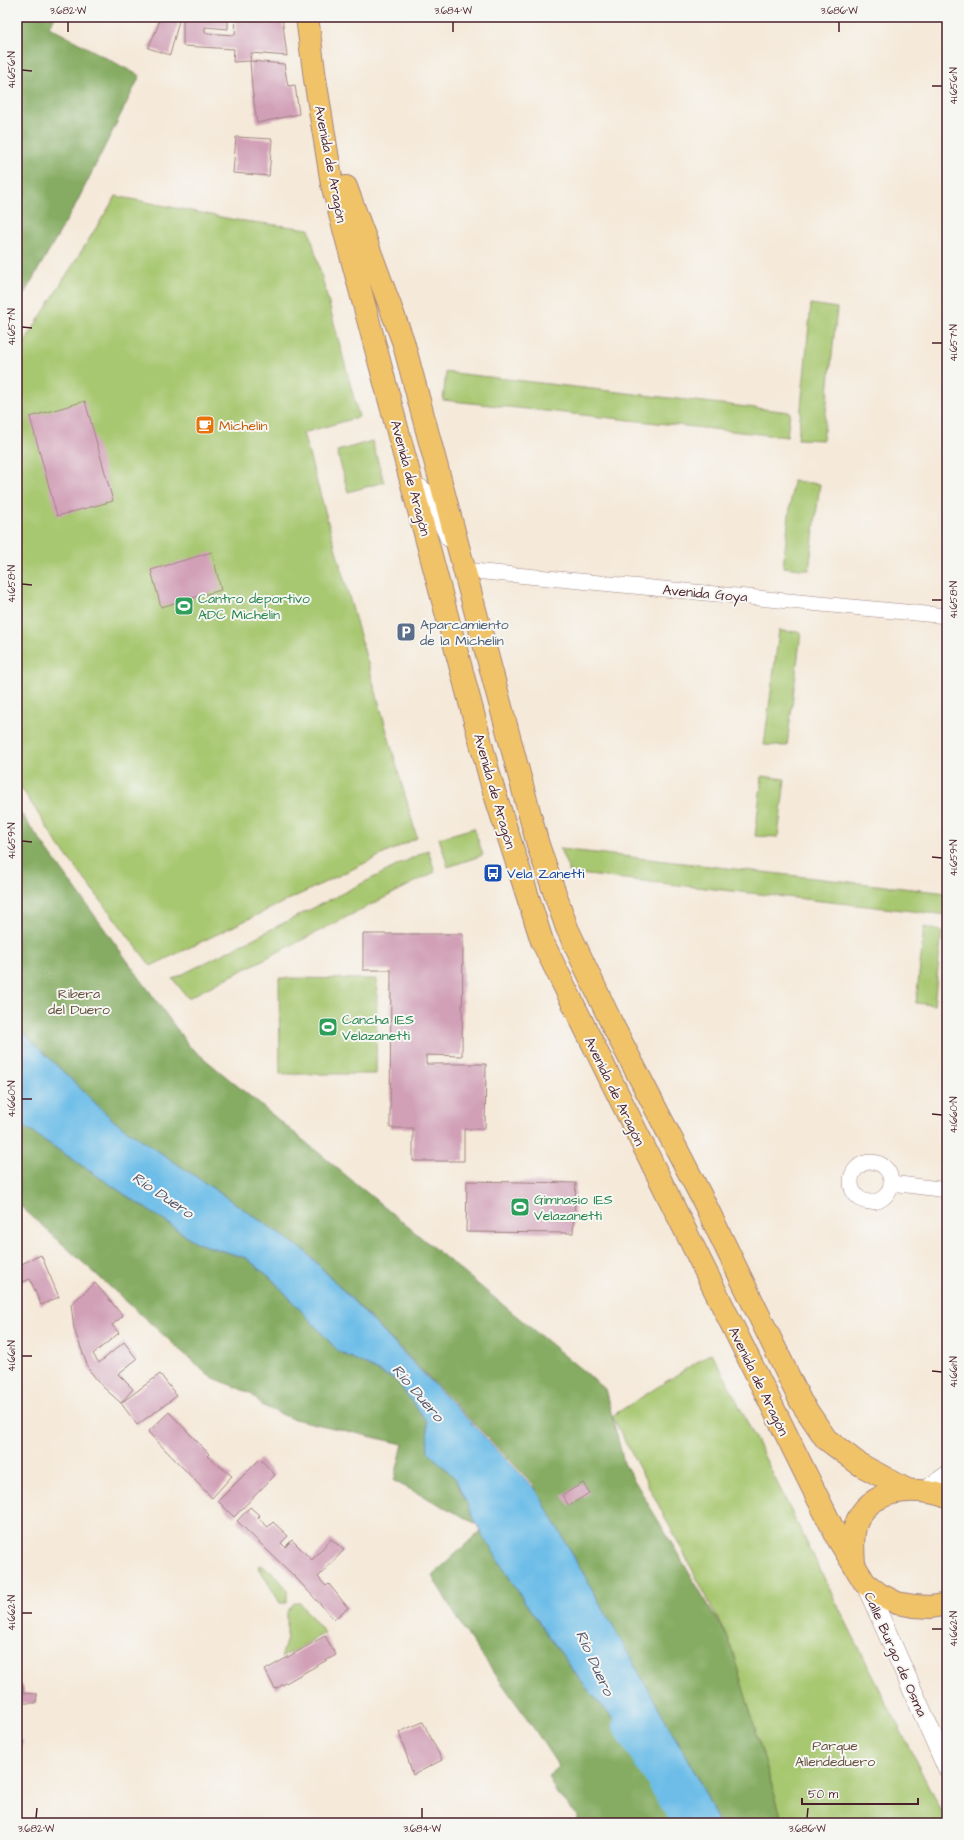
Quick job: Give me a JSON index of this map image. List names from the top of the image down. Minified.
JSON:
{"streets":{"highway":["Avenida de Aragón"],"street":["Avenida Goya","Calle Burgo de Osma"]},"crossings":[["Avenida de Aragón","Avenida Goya"],["Avenida de Aragón","Calle Burgo de Osma"]],"water":["Río Duero"],"parks":["Ribera del Duero","Parque Allendeduero"],"places":{"cafe":["Michelin"],"sports":["Cantro deportivo ADC Michelin","Cancha IES Velazanetti","Gimnasio IES Velazanetti"],"parking":["Aparcamiento de la Michelín"],"bus stop":["Vela Zanetti"]},"scale_bar":"50 m","coordinates":["3.682°W","3.684°W","3.686°W","41.656°N","41.657°N","41.658°N","41.659°N","41.660°N","41.661°N","41.662°N"]}
